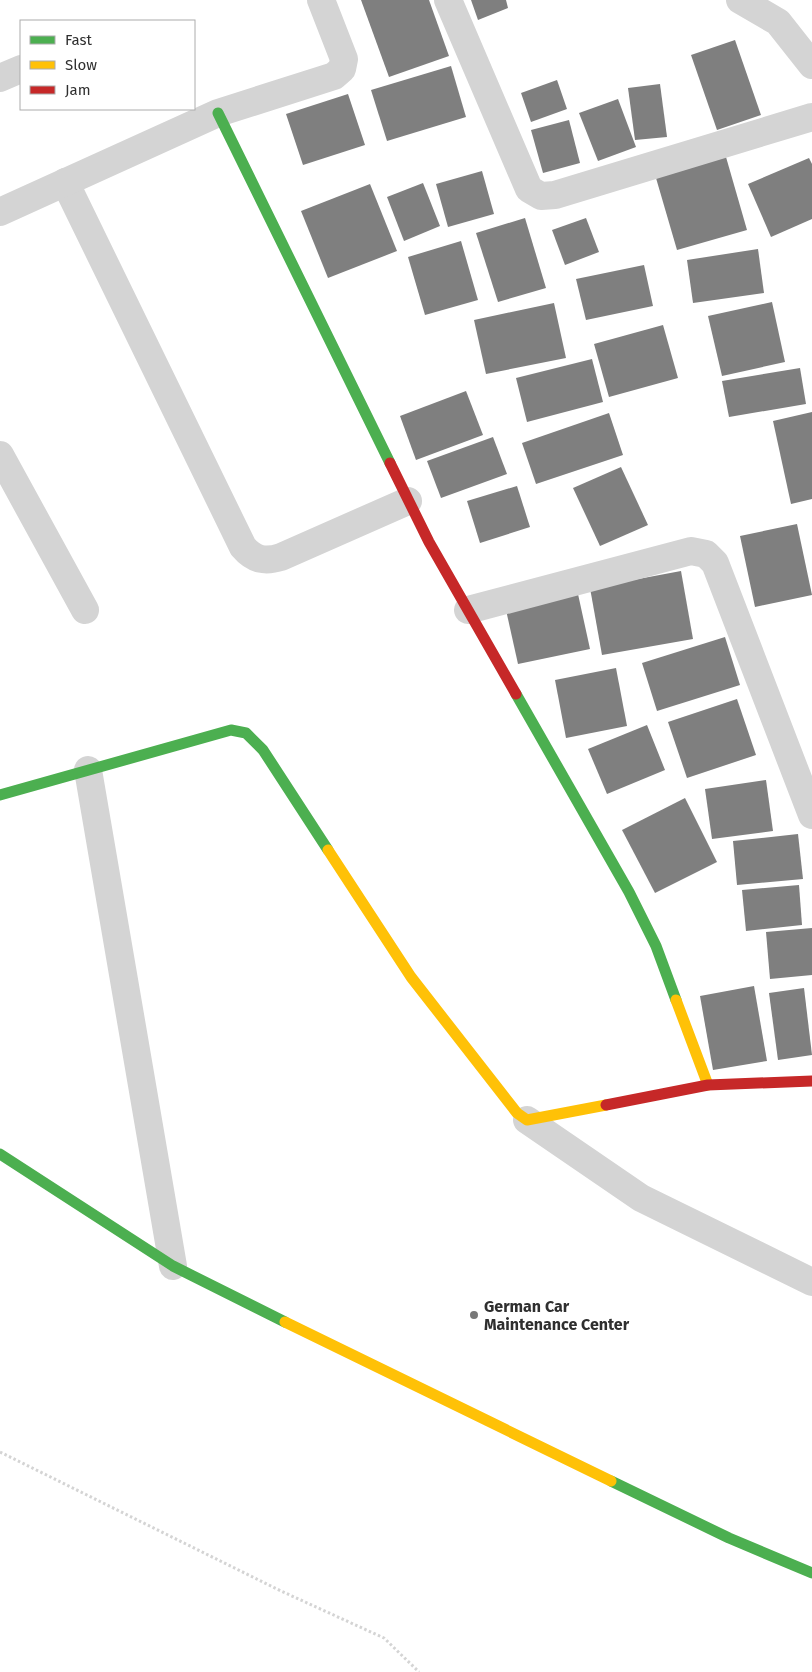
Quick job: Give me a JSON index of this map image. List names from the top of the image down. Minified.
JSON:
{"places":["German Car Maintenance Center"],"legend":["Fast","Slow","Jam"]}
